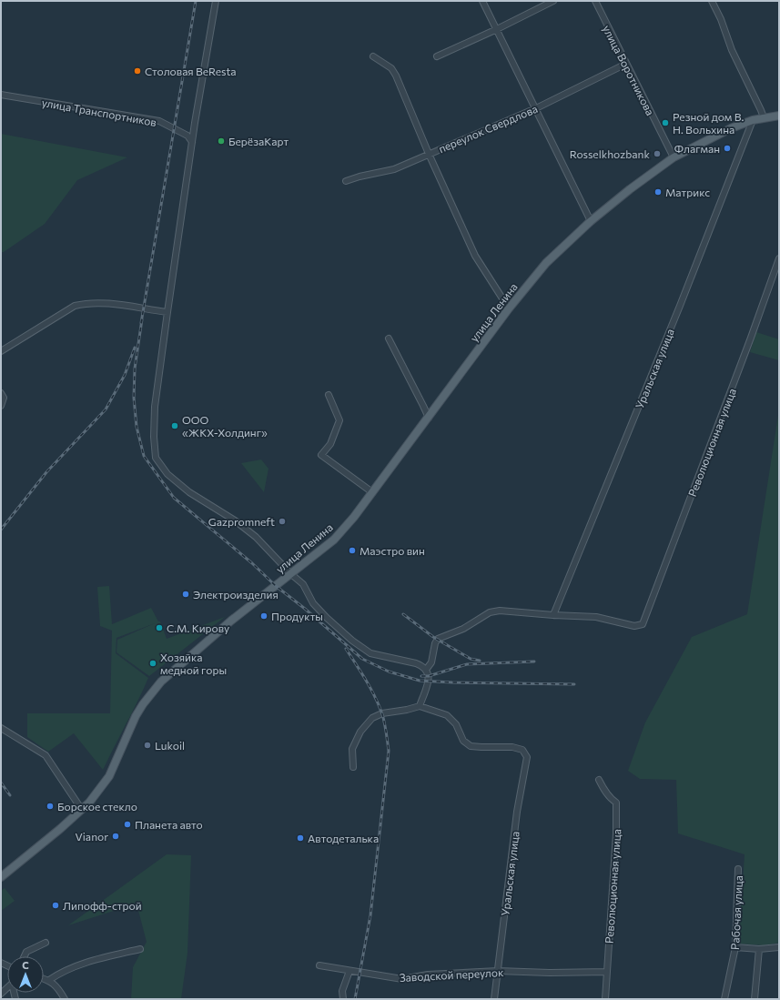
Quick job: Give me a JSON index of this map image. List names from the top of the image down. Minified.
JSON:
{"streets":{"main road":["улица Ленина"],"street":["улица Воротникова","улица Транспортников","переулок Свердлова","Уральская улица","Революционная улица","Рабочая улица","Заводской переулок"]},"crossings":[["улица Воротникова","переулок Свердлова"],["улица Воротникова","улица Ленина"],["улица Ленина","Уральская улица"],["Уральская улица","Революционная улица"],["Уральская улица","Заводской переулок"],["Революционная улица","Заводской переулок"]],"places":["Столовая BeResta","Резной дом В. Н. Вольхина","БерёзаКарт","Флагман","Rosselkhozbank","Матрикс","ООО «ЖКХ-Холдинг»","Gazpromneft","Маэстро вин","Электроизделия","Продукты","С.М. Кирову","Хозяйка медной горы","Lukoil","Борское стекло","Планета авто","Vianor","Автодеталька","Липофф-строй"],"north":"top"}
